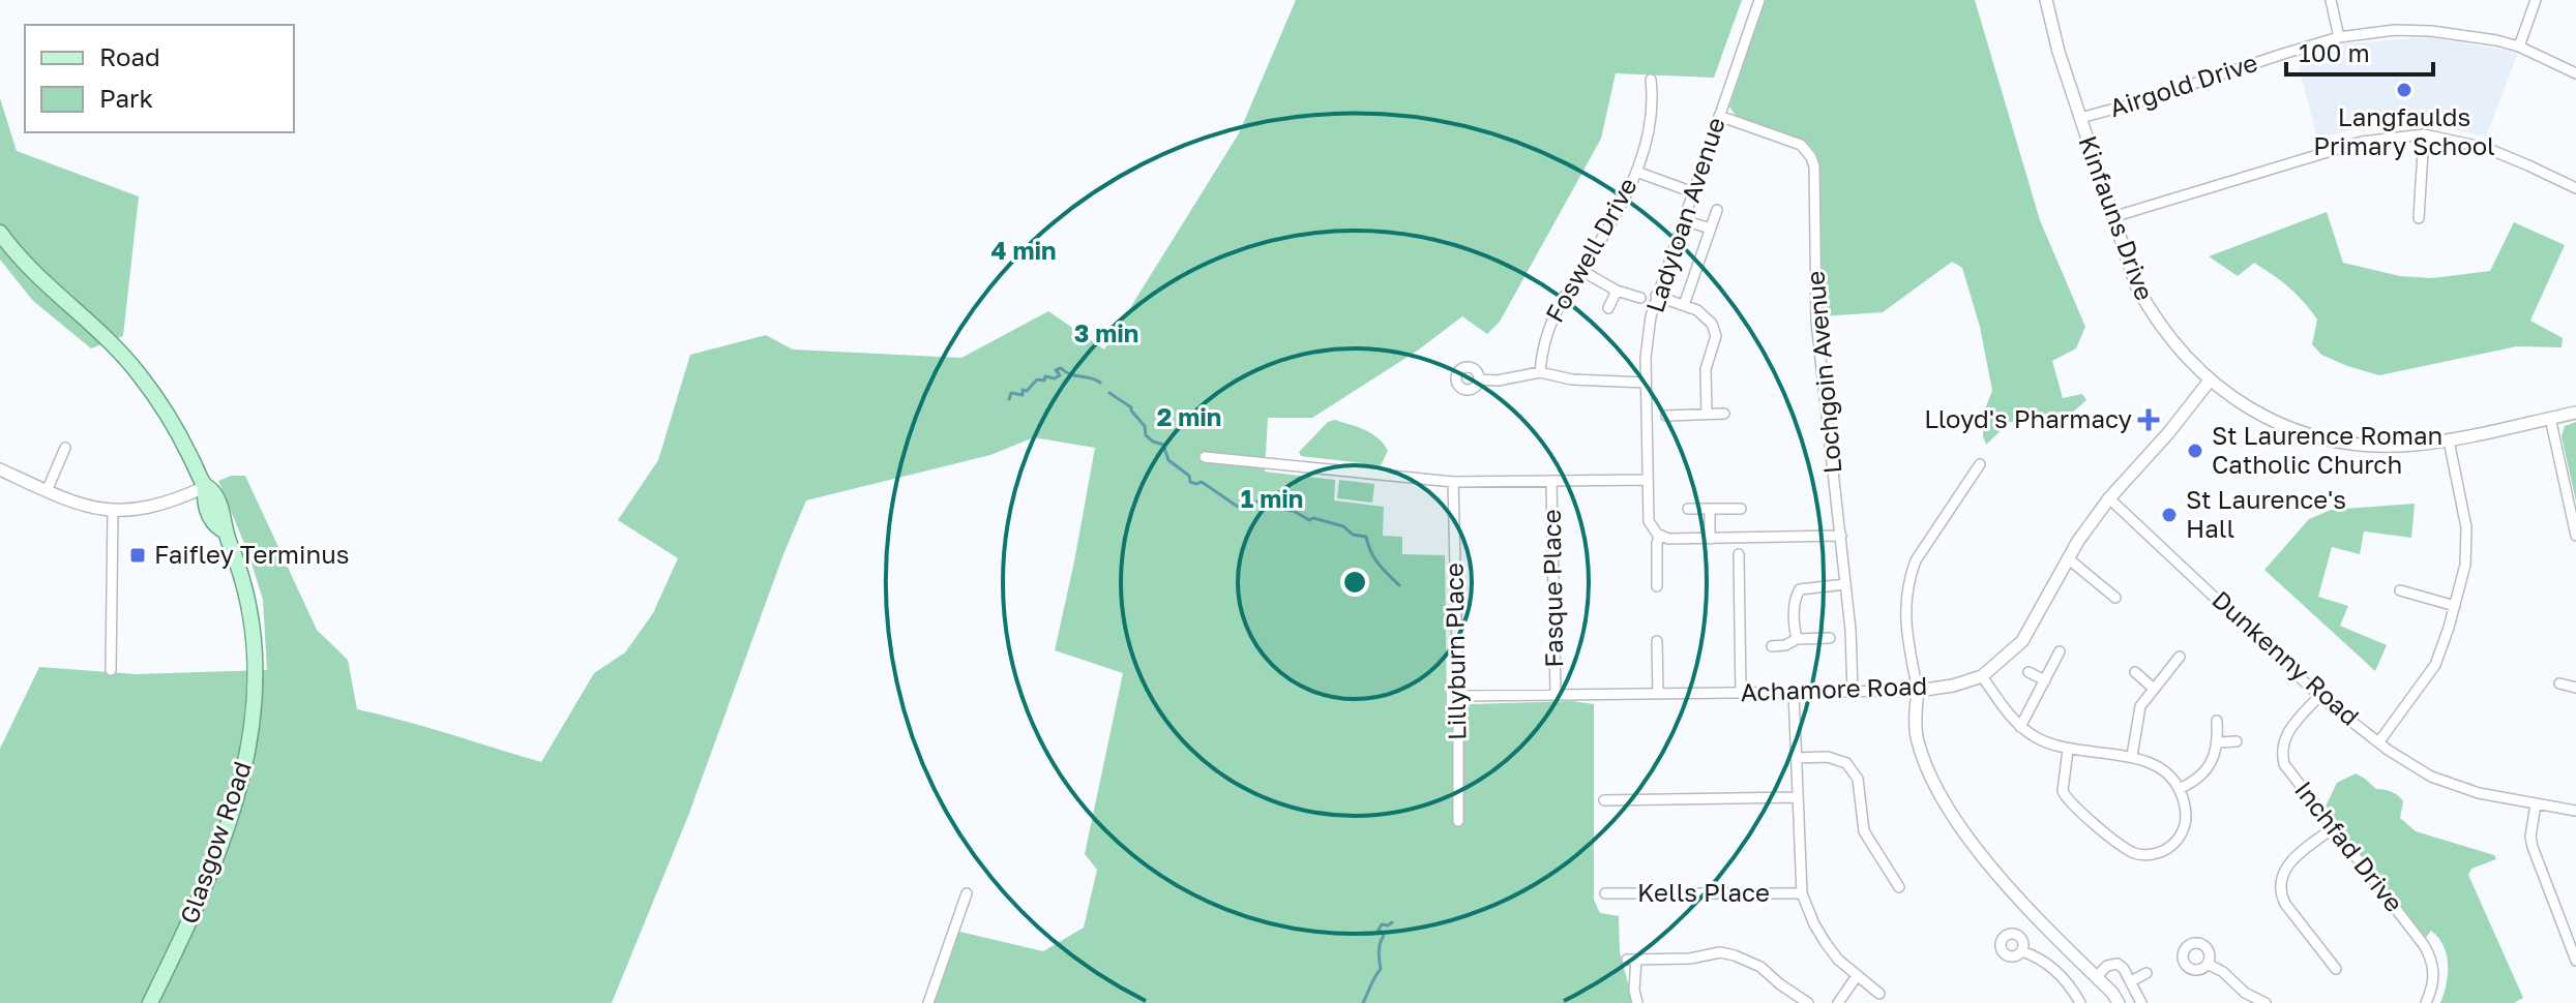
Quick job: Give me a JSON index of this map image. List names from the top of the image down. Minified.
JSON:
{"streets":{"main road":["Glasgow Road"],"street":["Airgold Drive","Ladyloan Avenue","Kinfauns Drive","Foswell Drive","Lochgoin Avenue","Fasque Place","Lillyburn Place","Dunkenny Road","Achamore Road","Inchfad Drive","Kells Place"]},"crossings":[["Airgold Drive","Kinfauns Drive"],["Ladyloan Avenue","Lochgoin Avenue"],["Kinfauns Drive","Achamore Road"],["Lochgoin Avenue","Achamore Road"],["Fasque Place","Achamore Road"],["Lillyburn Place","Achamore Road"],["Dunkenny Road","Achamore Road"],["Dunkenny Road","Inchfad Drive"]],"places":{"other":["Langfaulds Primary School","St Laurence Roman Catholic Church","St Laurence's Hall"],"health":["Lloyd's Pharmacy"],"transit":["Faifley Terminus"]},"legend":["Road","Park"],"scale_bar":"100 m","rings":["4 min","3 min","2 min","1 min"]}
